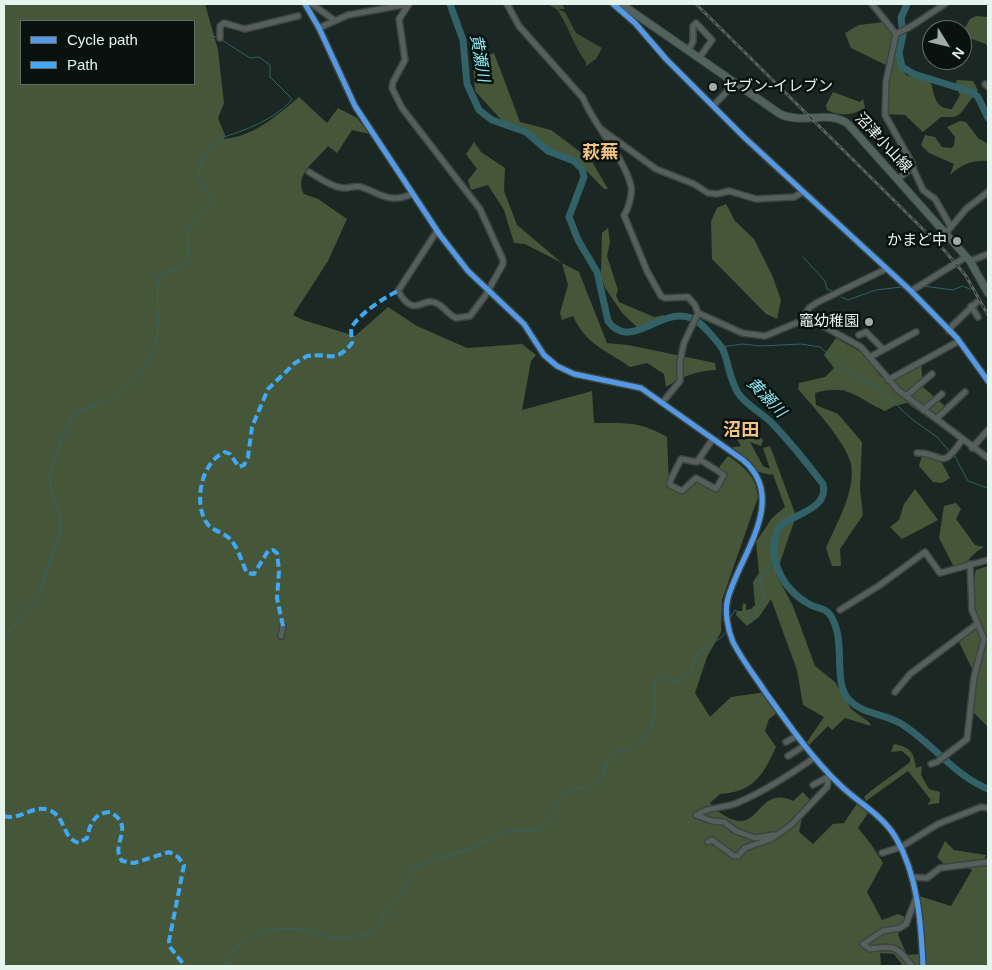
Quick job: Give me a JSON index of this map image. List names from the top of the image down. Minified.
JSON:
{"streets":{"main road":["沼津小山線"]},"districts":["萩蕪","沼田"],"water":["黄瀬川"],"places":["セブン-イレブン","かまど中","竈幼稚園"],"legend":["Cycle path","Path"],"north":"bottom right"}
